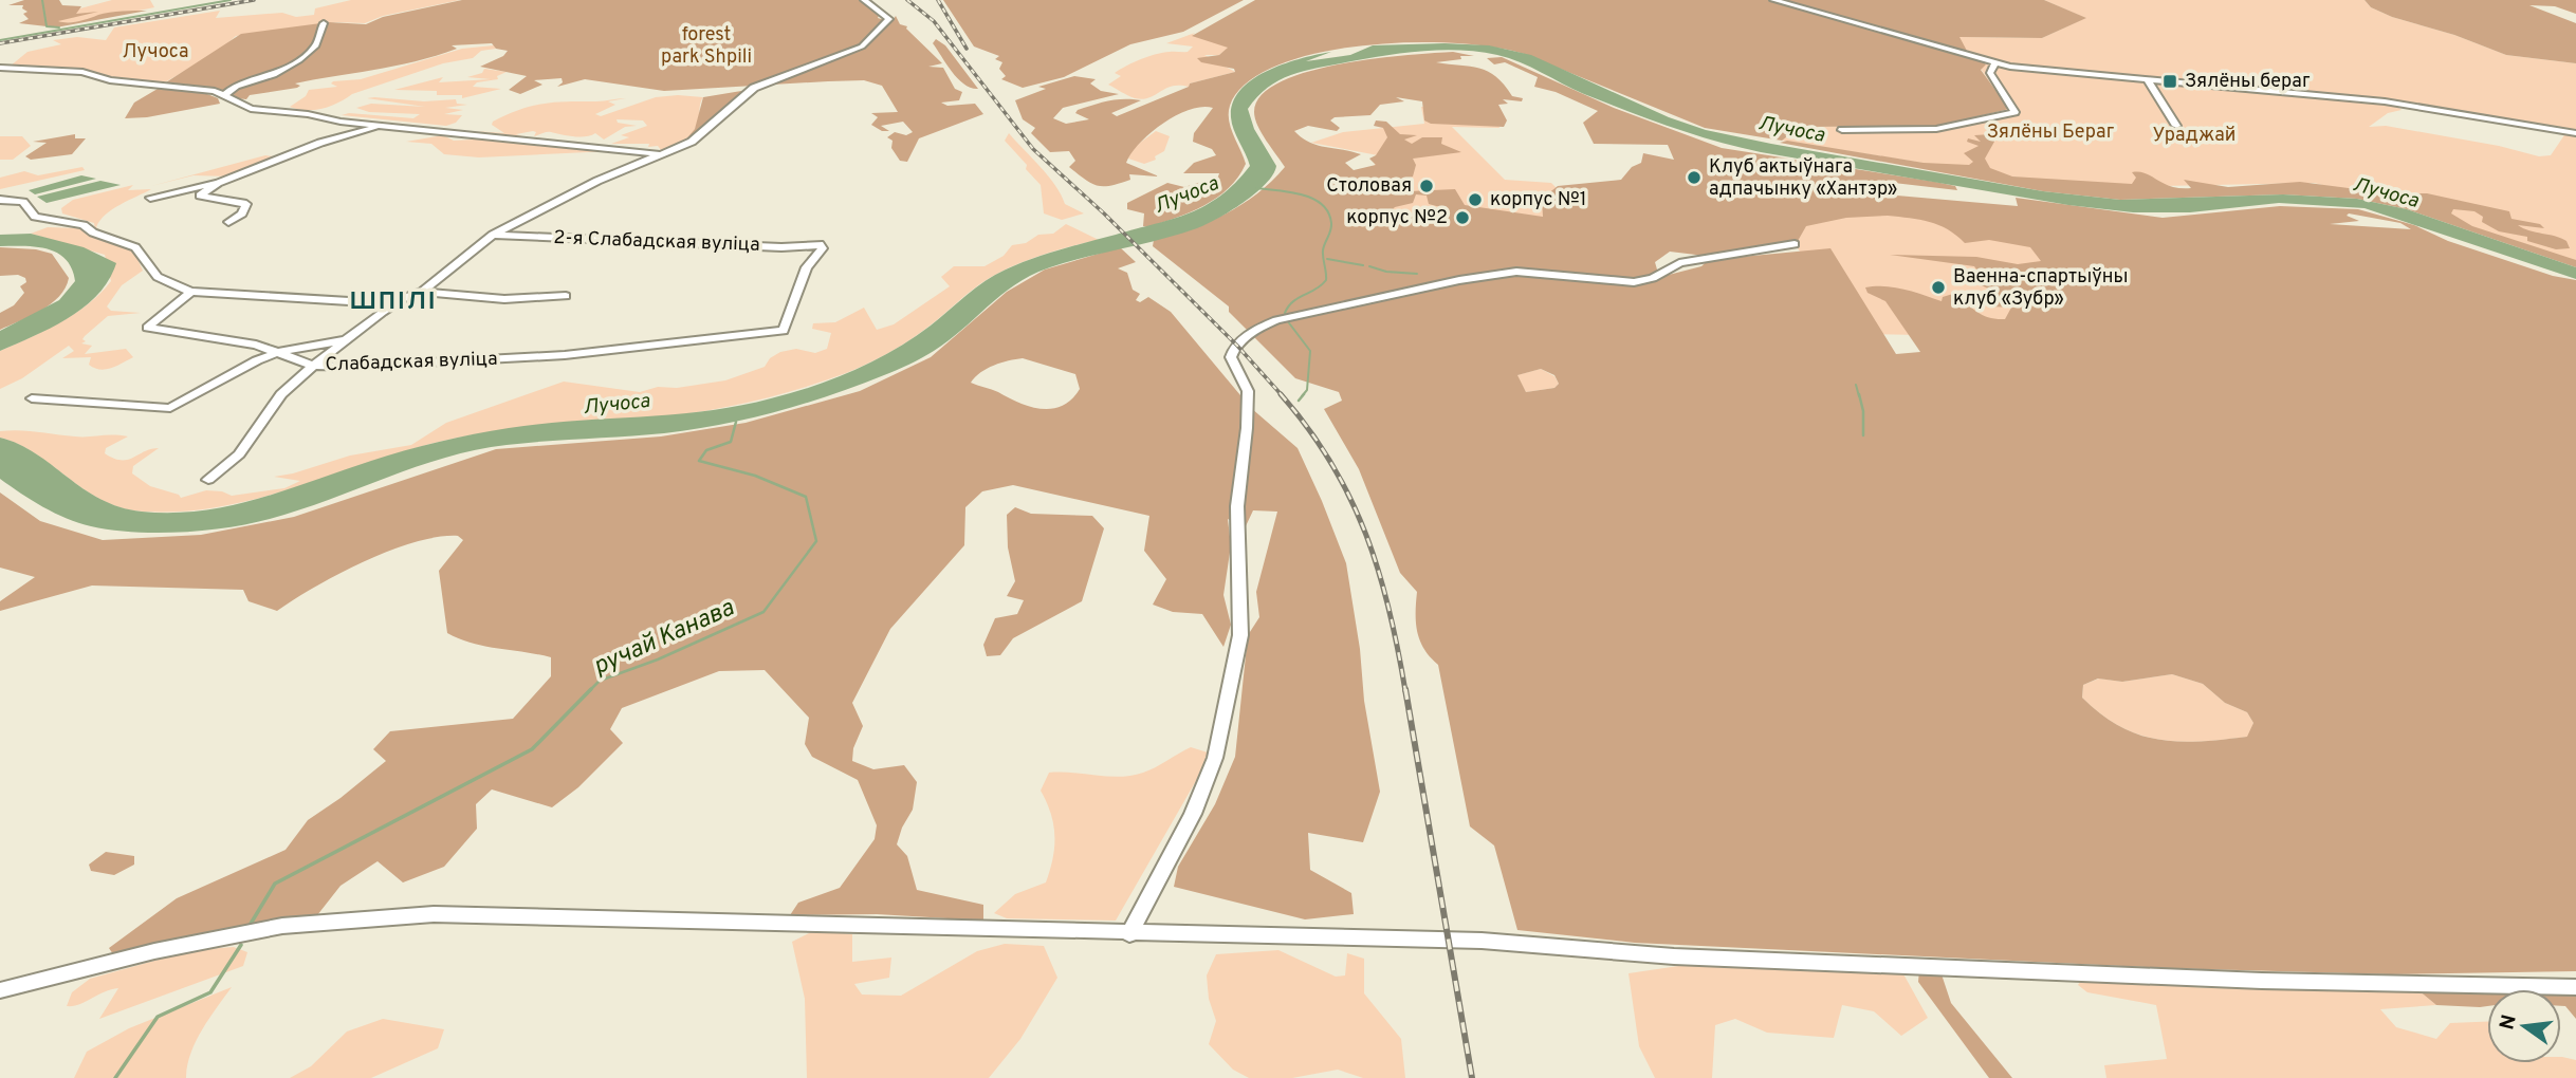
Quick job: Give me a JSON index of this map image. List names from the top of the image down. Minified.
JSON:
{"streets":{"street":["2-я Слабадская вуліца","Слабадская вуліца"]},"crossings":[["2-я Слабадская вуліца","Слабадская вуліца"]],"districts":["ШПІЛІ"],"water":["Лучоса","ручай Канава"],"parks":["forest park Shpili","Лучоса","Зялёны Бераг","Ураджай"],"places":{"transit":["Зялёны бераг"],"other":["Клуб актыўнага адпачынку «Хантэр»","Столовая","корпус №1","корпус №2","Ваенна-спартыўны клуб «Зубр»"]},"north":"left"}
